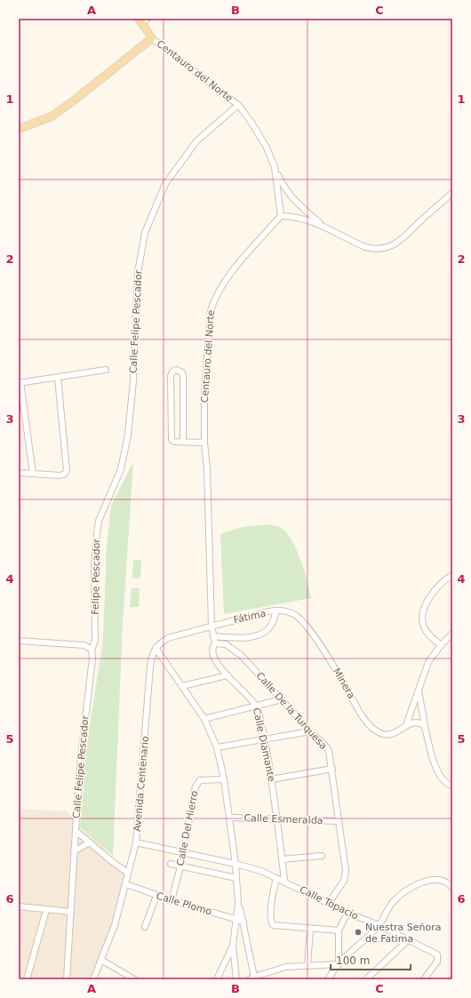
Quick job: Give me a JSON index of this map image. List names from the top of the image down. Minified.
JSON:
{"streets":{"main road":["Centauro del Norte"],"street":["Calle Felipe Pescador","Felipe Pescador","Fátima","Minera","Calle De la Turquesa","Calle Diamante","Avenida Centenario","Calle Esmeralda","Calle Del Hierro","Calle Topacio","Calle Plomo"]},"crossings":[["Centauro del Norte","Calle Felipe Pescador"],["Centauro del Norte","Fátima"],["Centauro del Norte","Calle Diamante"],["Calle Felipe Pescador","Felipe Pescador"],["Calle Felipe Pescador","Avenida Centenario"],["Fátima","Minera"],["Fátima","Calle Diamante"],["Calle De la Turquesa","Calle Diamante"],["Calle De la Turquesa","Calle Esmeralda"],["Calle De la Turquesa","Calle Topacio"],["Calle Diamante","Calle Esmeralda"],["Calle Diamante","Calle Topacio"],["Avenida Centenario","Calle Topacio"],["Avenida Centenario","Calle Plomo"],["Calle Del Hierro","Calle Topacio"],["Calle Del Hierro","Calle Plomo"]],"places":["Nuestra Señora de Fatima"],"scale_bar":"100 m","grid":{"columns":["A","B","C"],"rows":["1","2","3","4","5","6"]}}
